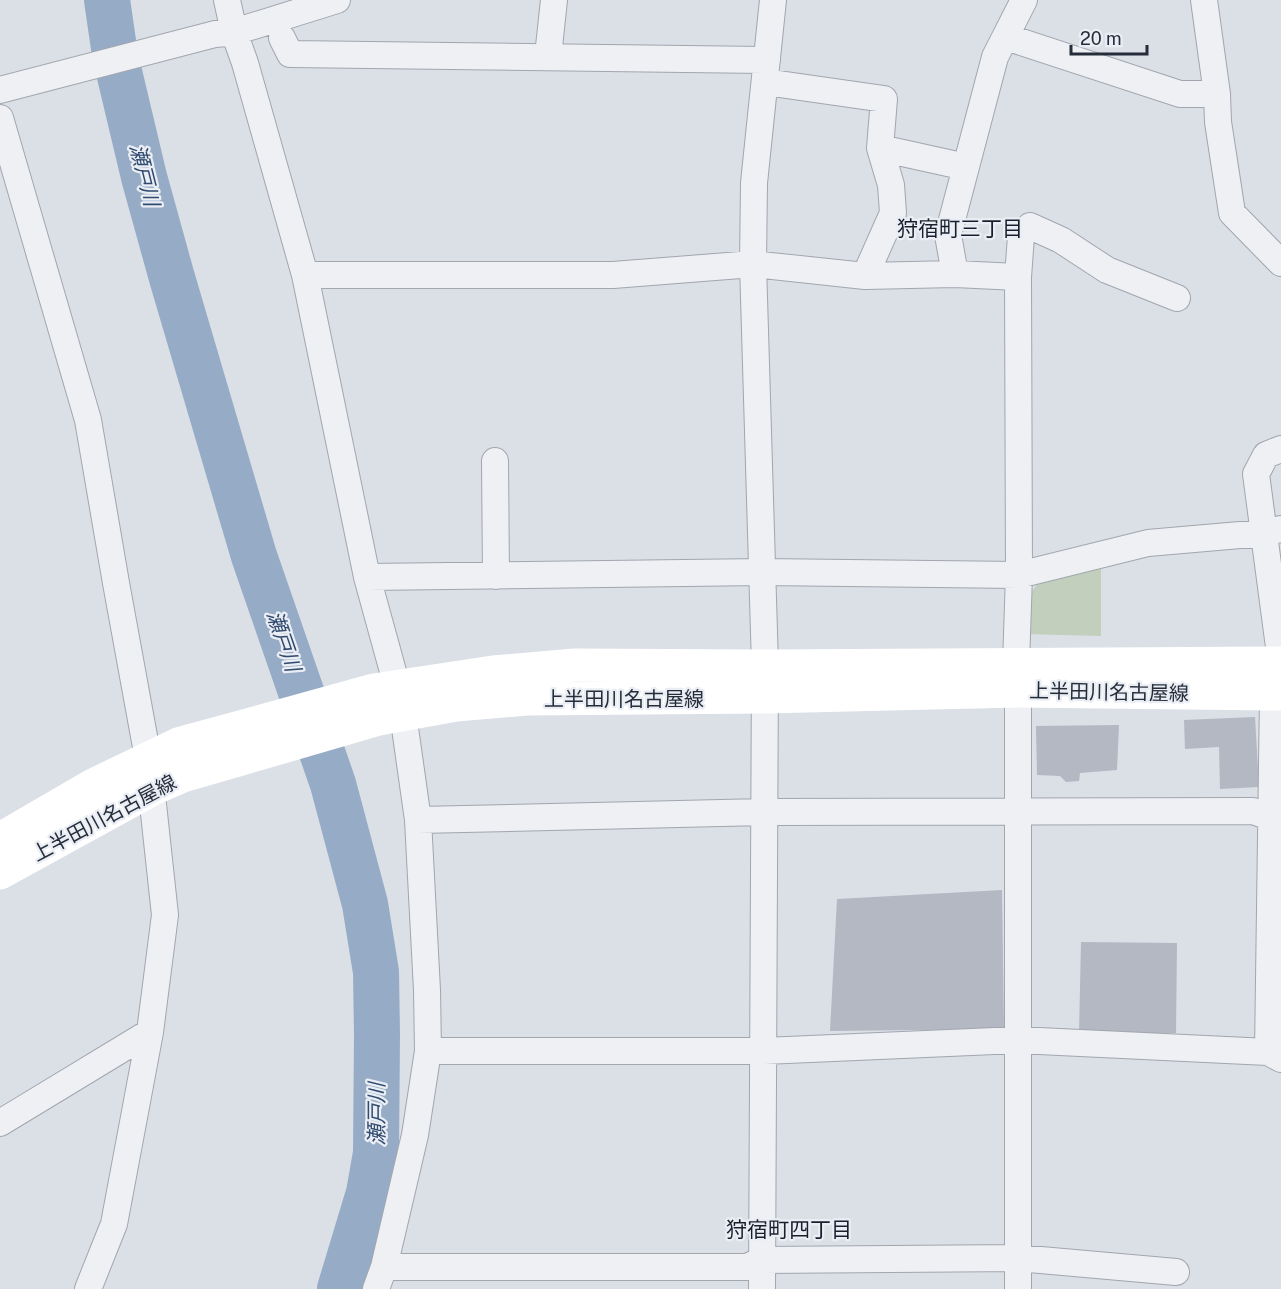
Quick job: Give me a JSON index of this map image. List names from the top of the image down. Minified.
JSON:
{"streets":{"main road":["上半田川名古屋線"]},"districts":["狩宿町三丁目","狩宿町四丁目"],"water":["瀬戸川"],"scale_bar":"20 m"}
